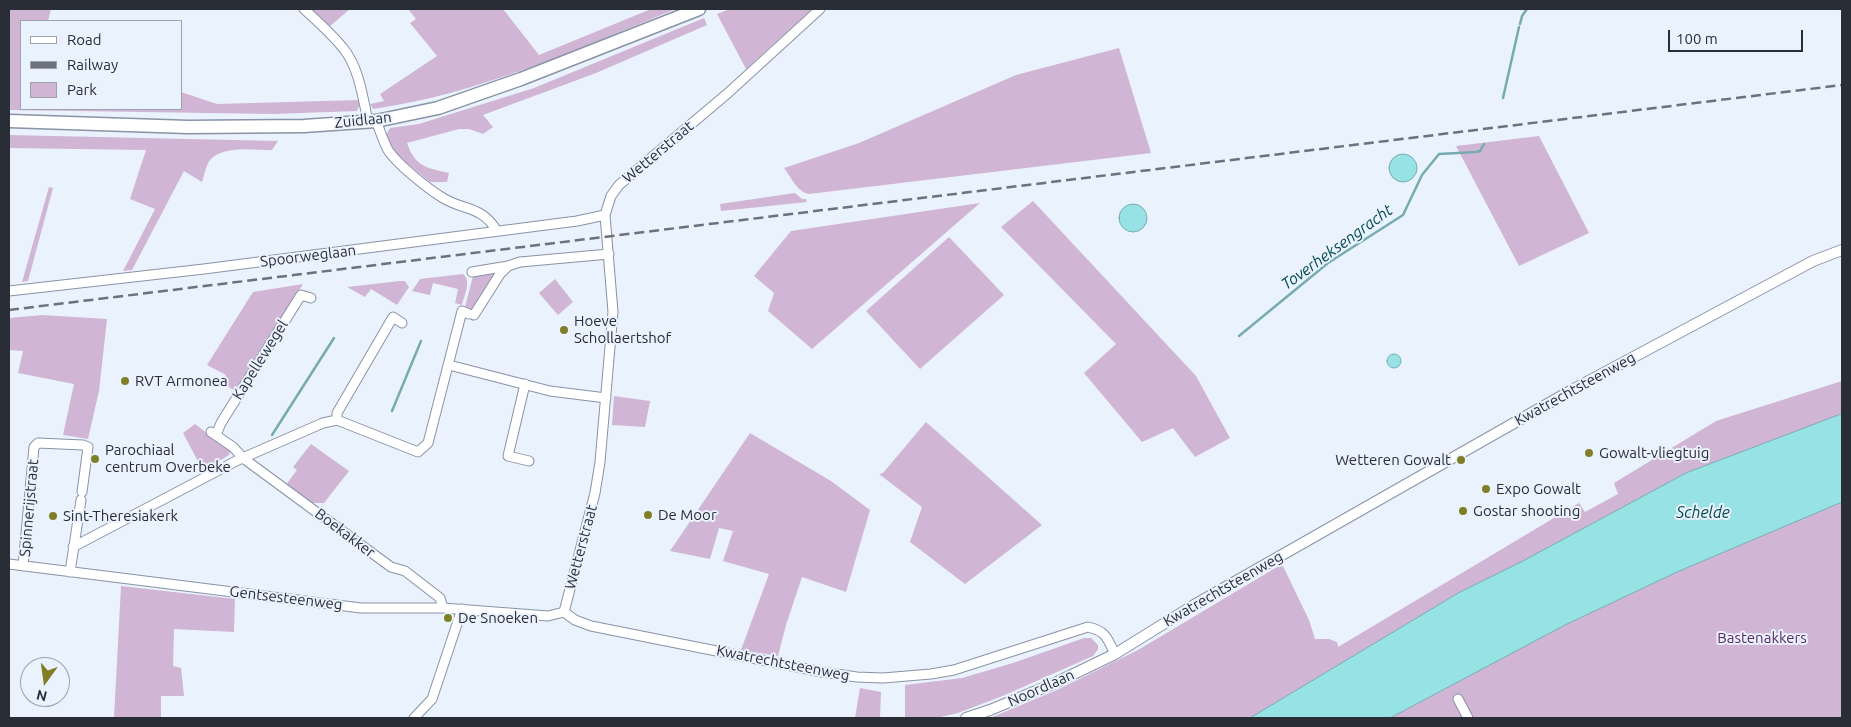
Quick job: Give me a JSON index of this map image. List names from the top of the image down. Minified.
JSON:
{"streets":{"main road":["Zuidlaan"],"street":["Wetterstraat","Spoorweglaan","Kapellewegel","Kwatrechtsteenweg","Spinnerijstraat","Boekakker","Gentsesteenweg","Noordlaan"]},"crossings":[["Wetterstraat","Spoorweglaan"],["Wetterstraat","Kwatrechtsteenweg"],["Wetterstraat","Gentsesteenweg"],["Kapellewegel","Boekakker"],["Kwatrechtsteenweg","Gentsesteenweg"],["Kwatrechtsteenweg","Noordlaan"],["Spinnerijstraat","Gentsesteenweg"],["Boekakker","Gentsesteenweg"]],"water":["Toverheksengracht","Schelde"],"parks":["Bastenakkers"],"places":["Hoeve Schollaertshof","RVT Armonea","Gowalt-vliegtuig","Parochiaal centrum Overbeke","Wetteren Gowalt","Expo Gowalt","Gostar shooting","De Moor","Sint-Theresiakerk","De Snoeken"],"legend":["Road","Railway","Park"],"scale_bar":"100 m","north":"bottom"}
